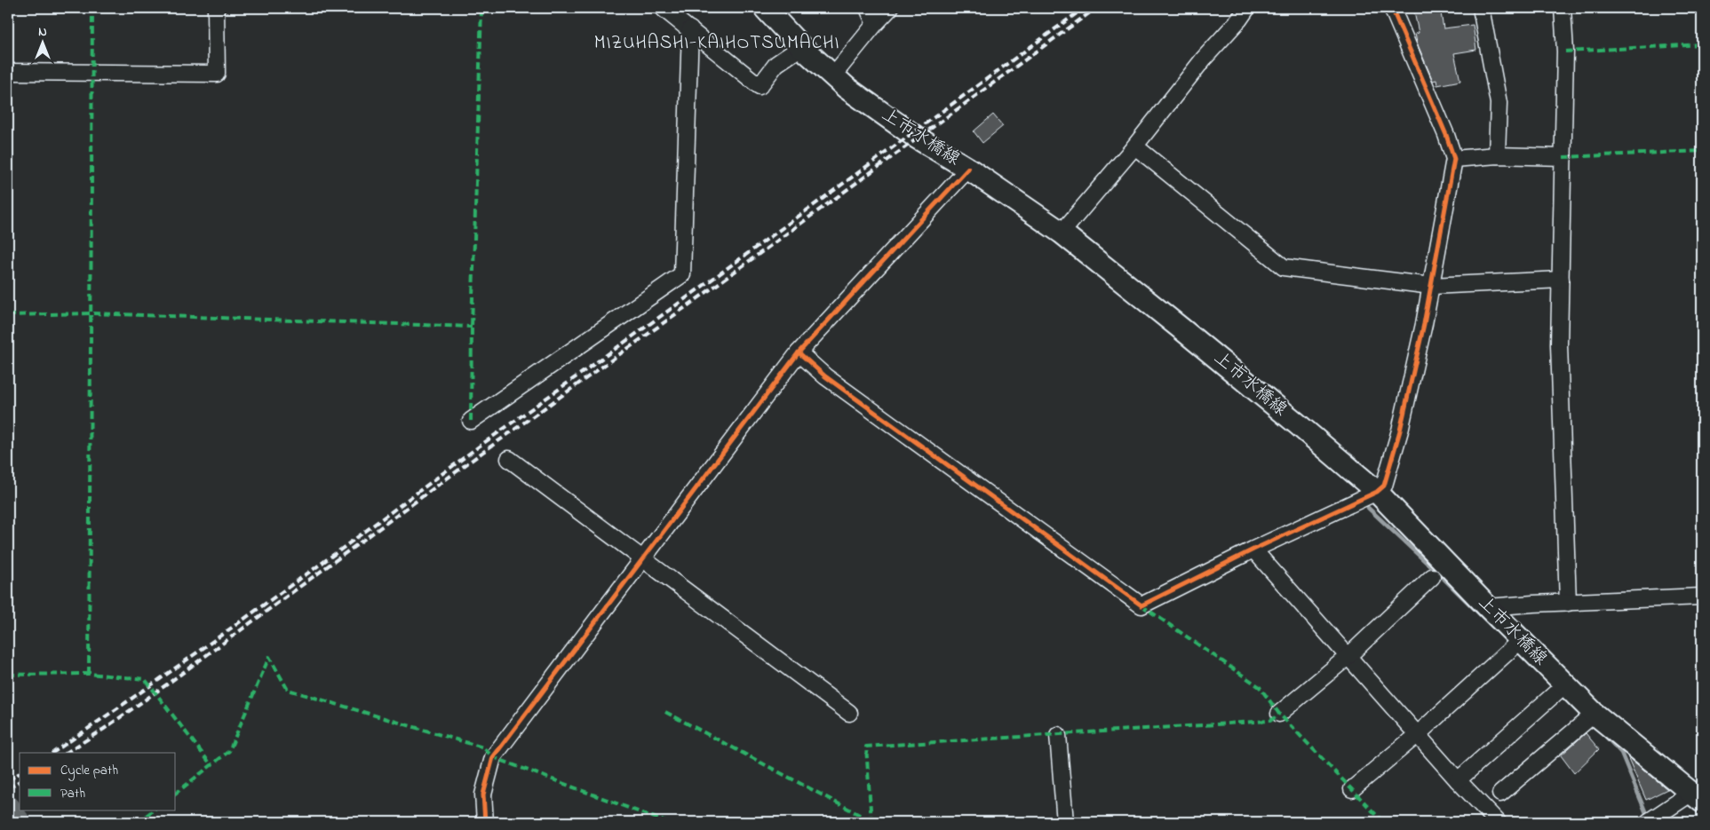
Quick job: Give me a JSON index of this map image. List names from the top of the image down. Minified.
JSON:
{"streets":{"main road":["上市水橋線"]},"districts":["MIZUHASHI-KAIHOTSUMACHI"],"legend":["Cycle path","Path"],"north":"top"}
